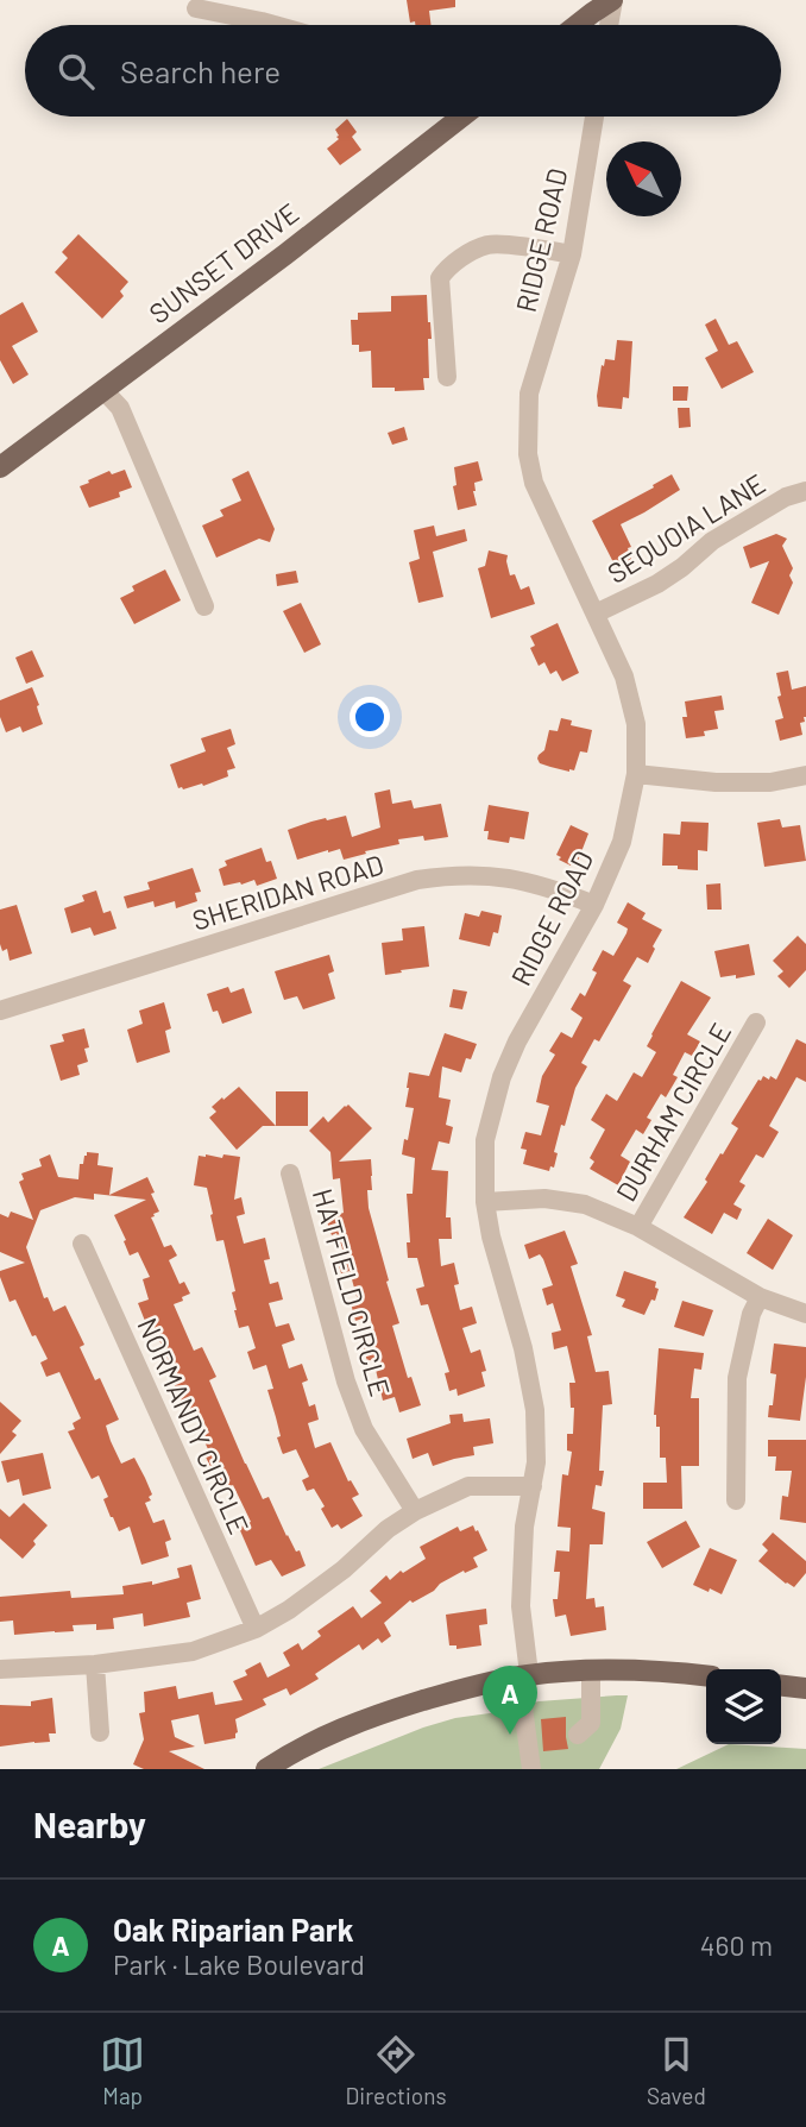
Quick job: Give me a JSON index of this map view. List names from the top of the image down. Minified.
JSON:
{"streets":{"main road":["SUNSET DRIVE"],"street":["RIDGE ROAD","SEQUOIA LANE","SHERIDAN ROAD","DURHAM CIRCLE","HATFIELD CIRCLE","NORMANDY CIRCLE"]},"crossings":[["RIDGE ROAD","SEQUOIA LANE"],["RIDGE ROAD","SHERIDAN ROAD"]],"north":"top left","page":{"search":"Search here","pins":"A","heading":"Nearby","list":[{"mark":"A","name":"Oak Riparian Park","note":"Park · Lake Boulevard","value":"460 m"}],"nav":["Map","Directions","Saved"]}}
